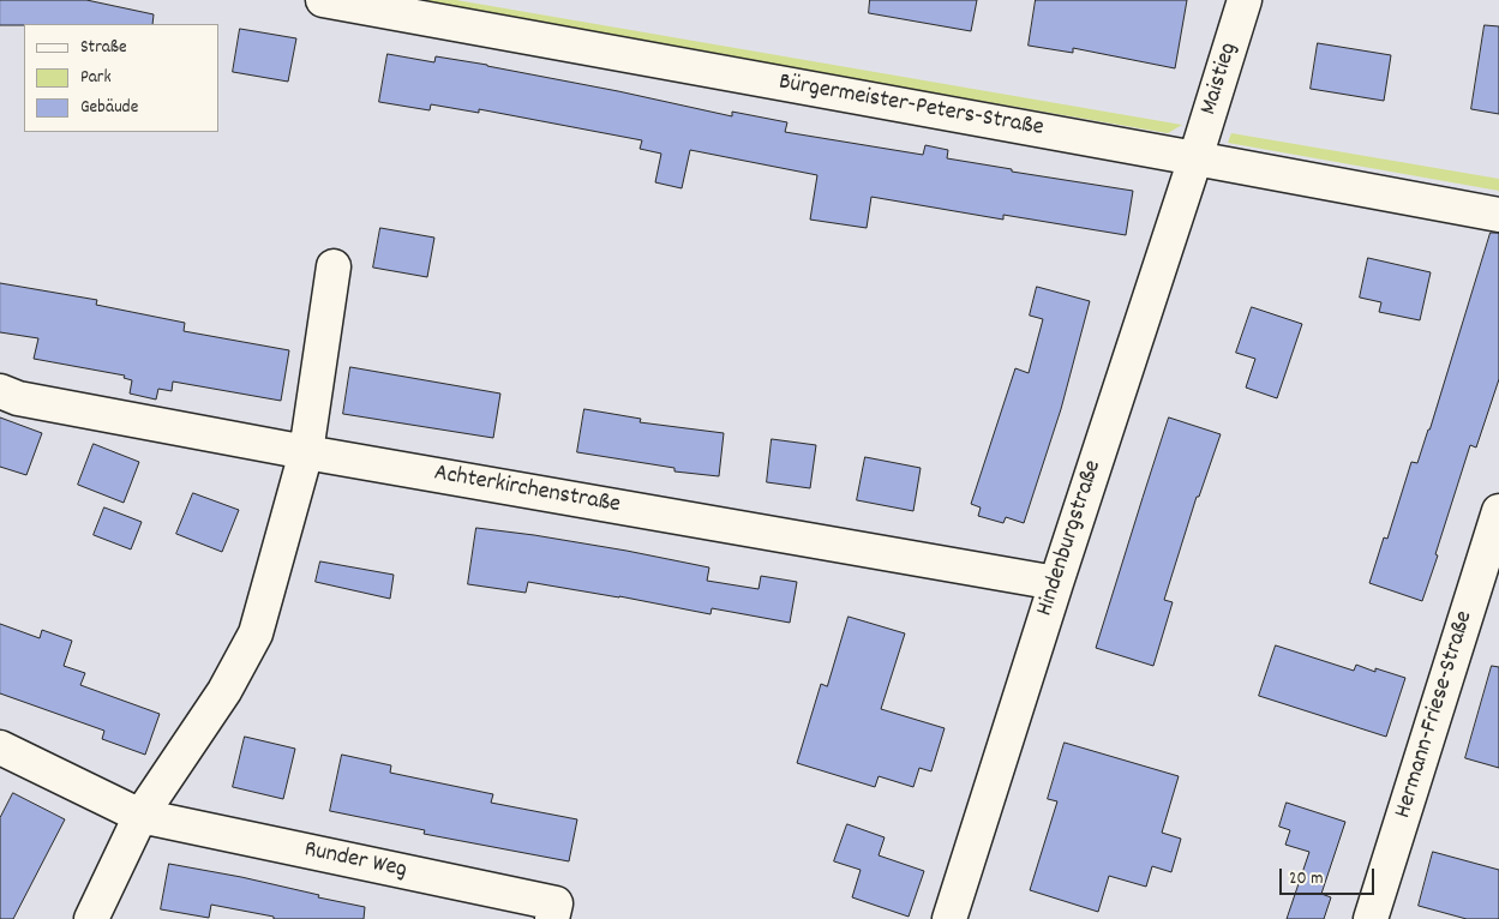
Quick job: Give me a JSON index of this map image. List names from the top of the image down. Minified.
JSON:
{"streets":{"street":["Maistieg","Bürgermeister-Peters-Straße","Achterkirchenstraße","Hindenburgstraße","Hermann-Friese-Straße","Runder Weg"]},"crossings":[["Maistieg","Bürgermeister-Peters-Straße"],["Maistieg","Hindenburgstraße"],["Bürgermeister-Peters-Straße","Hindenburgstraße"],["Achterkirchenstraße","Hindenburgstraße"]],"legend":["Straße","Park","Gebäude"],"scale_bar":"20 m"}
